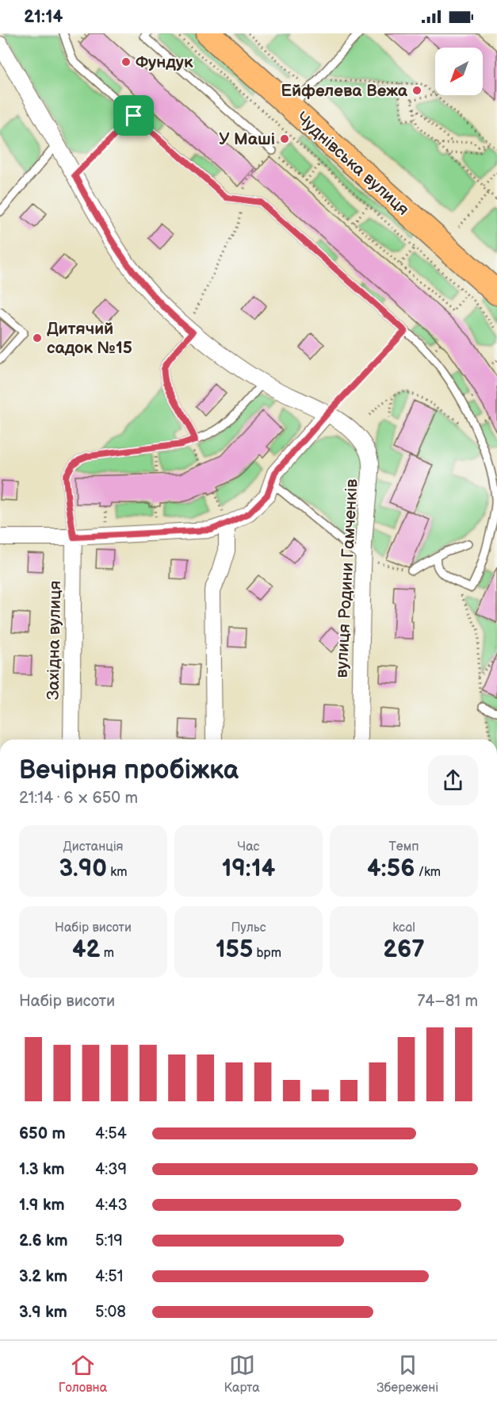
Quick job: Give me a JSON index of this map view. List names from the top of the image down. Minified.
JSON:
{"streets":{"main road":["Чуднівська вулиця"],"street":["вулиця Родини Гамченків","Західна вулиця"]},"places":["Фундук","Ейфелева Вежа","У Маші","Дитячий садок №15"],"north":"bottom left","page":{"status":"21:14","heading":["Вечірня пробіжка","21:14 · 6 × 650 m"],"stats":[["Дистанція","3.90 km"],["Час","19:14"],["Темп","4:56 /km"],["Набір висоти","42 m"],["Пульс","155 bpm"],["kcal","267"]],"chart":["Набір висоти","74–81 m"],"list":[{"name":"650 m","note":"4:54"},{"name":"1.3 km","note":"4:39"},{"name":"1.9 km","note":"4:43"},{"name":"2.6 km","note":"5:19"},{"name":"3.2 km","note":"4:51"},{"name":"3.9 km","note":"5:08"}],"tabs":["Головна","Карта","Збережені"]}}
